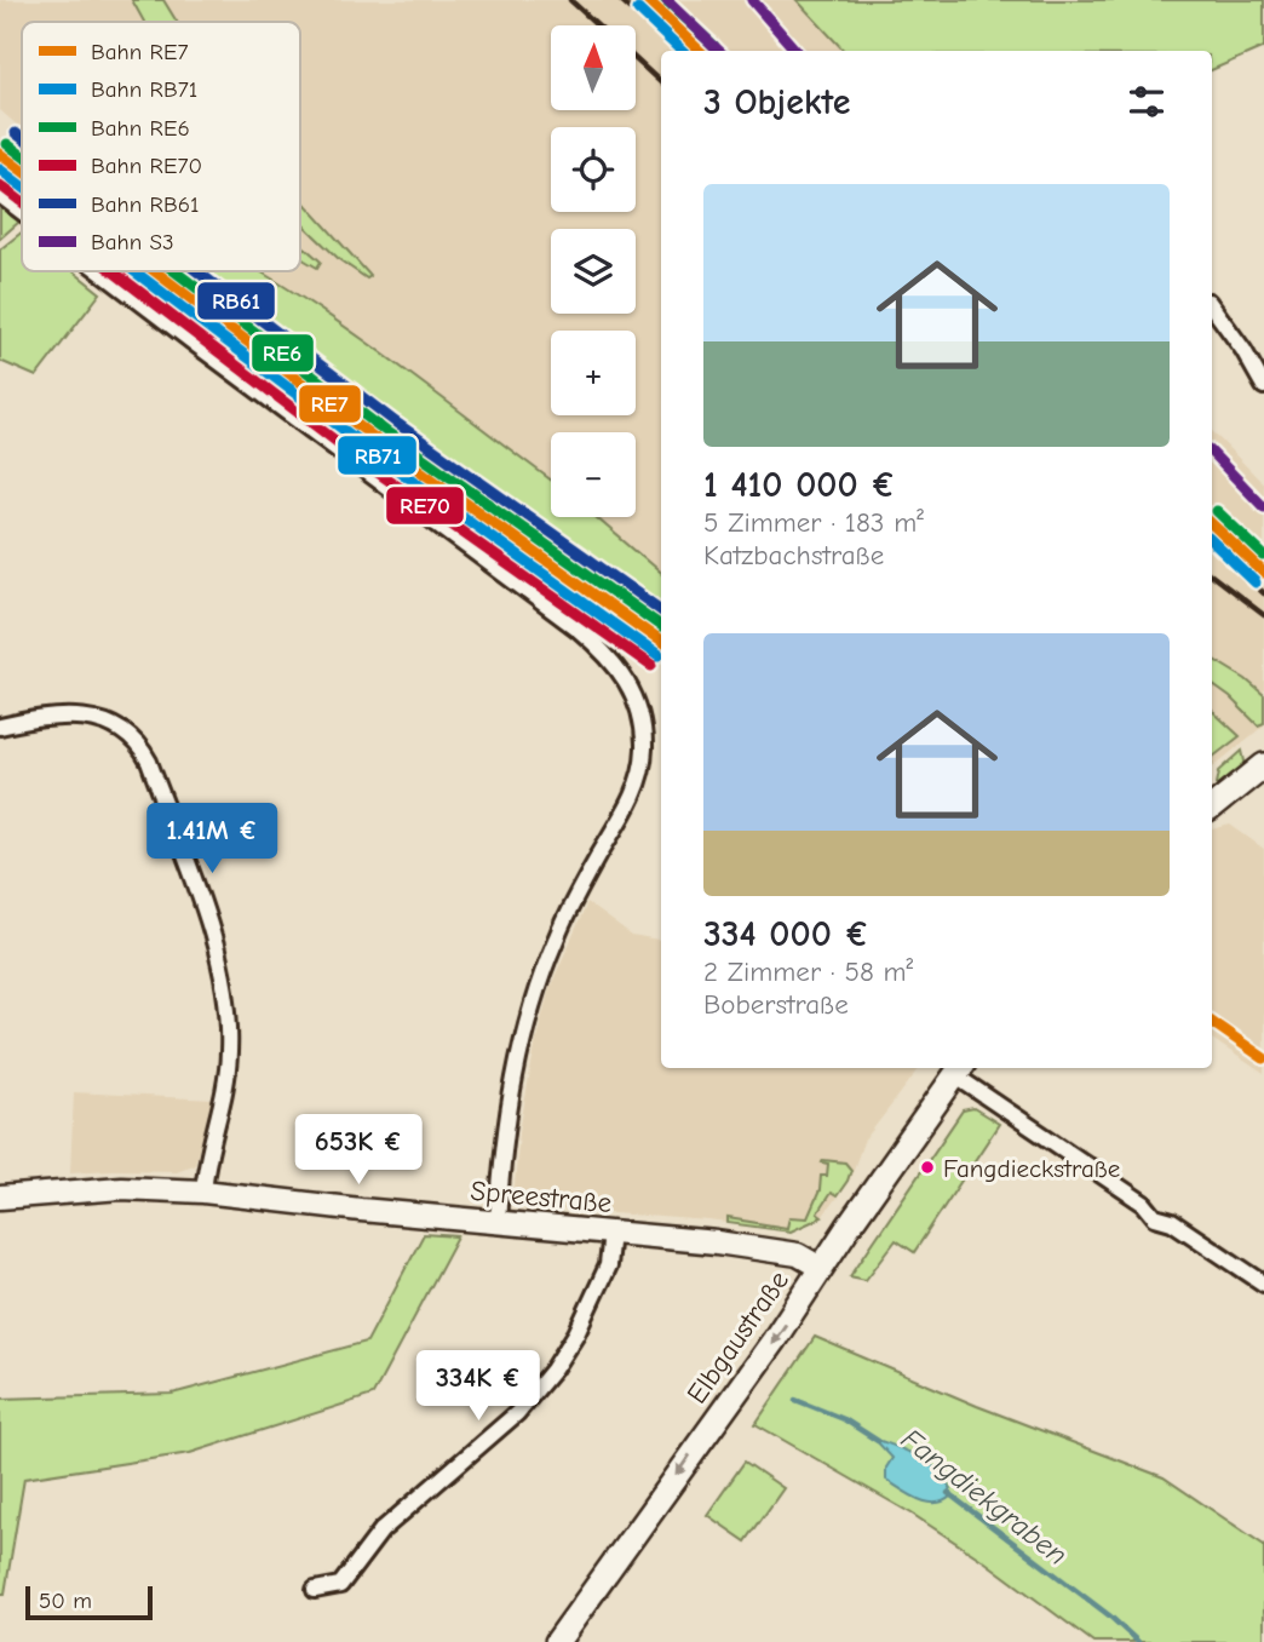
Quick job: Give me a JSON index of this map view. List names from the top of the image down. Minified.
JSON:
{"streets":{"main road":["Elbgaustraße"],"street":["Spreestraße"]},"crossings":[["Spreestraße","Elbgaustraße"]],"one_way":["Elbgaustraße"],"water":["Fangdiekgraben"],"places":["Fangdieckstraße"],"lines":["rail line RE7","rail line RE6","rail line S3","rail line RB71","rail line RB61","rail line RE70"],"legend":["Bahn RE7","Bahn RB71","Bahn RE6","Bahn RE70","Bahn RB61","Bahn S3"],"scale_bar":"50 m","north":"top","page":{"map_buttons":["+","−"],"heading":"3 Objekte","list":[{"name":"1 410 000 €","note":"5 Zimmer · 183 m² · Katzbachstraße"},{"name":"334 000 €","note":"2 Zimmer · 58 m² · Boberstraße"}],"price":["1.41M €","653K €","334K €"],"scale":"50 m"}}
